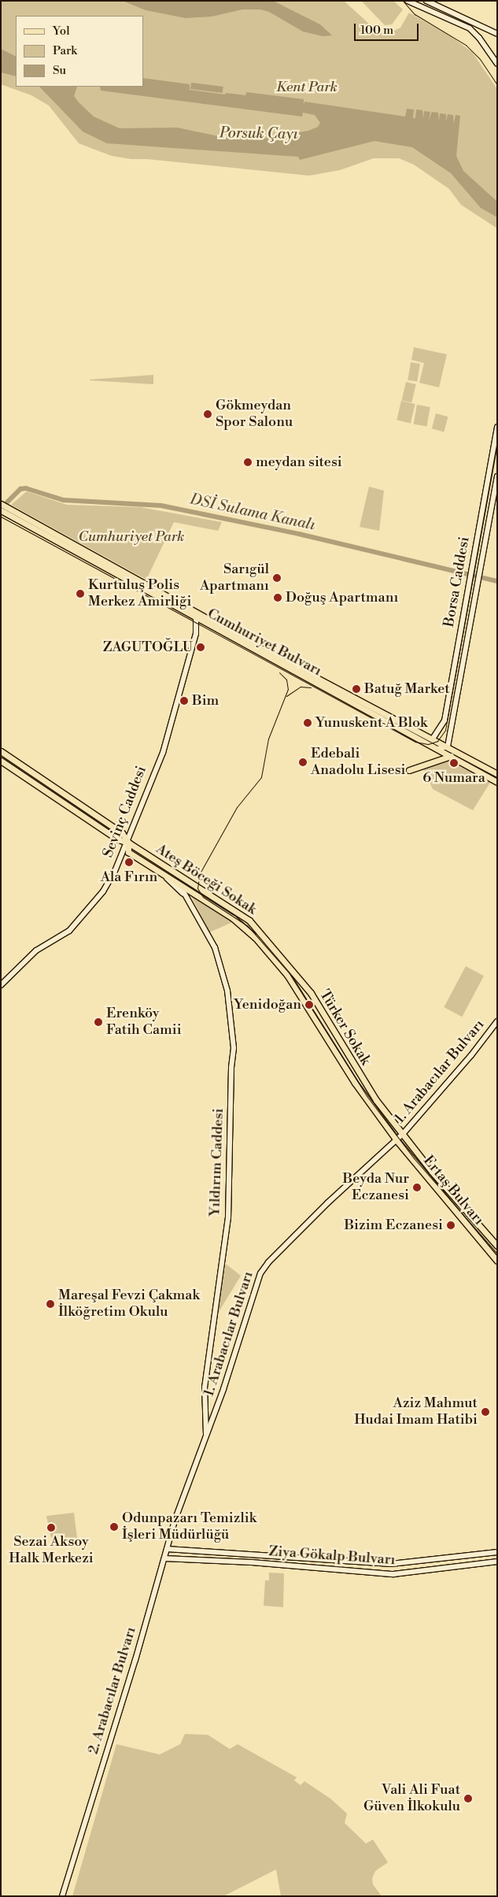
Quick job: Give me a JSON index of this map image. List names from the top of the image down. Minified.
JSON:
{"streets":{"main road":["Borsa Caddesi","Cumhuriyet Bulvarı","Sevinç Caddesi","Ateş Böceği Sokak","Türker Sokak","1. Arabacılar Bulvarı","Yıldırım Caddesi","Ertaş Bulvarı","Ziya Gökalp Bulvarı","2. Arabacılar Bulvarı"]},"crossings":[["Borsa Caddesi","Cumhuriyet Bulvarı"],["Cumhuriyet Bulvarı","Sevinç Caddesi"],["Sevinç Caddesi","Ateş Böceği Sokak"],["Ateş Böceği Sokak","Türker Sokak"],["Türker Sokak","Ertaş Bulvarı"],["1. Arabacılar Bulvarı","Yıldırım Caddesi"],["1. Arabacılar Bulvarı","Ertaş Bulvarı"],["1. Arabacılar Bulvarı","2. Arabacılar Bulvarı"],["Ziya Gökalp Bulvarı","2. Arabacılar Bulvarı"]],"water":["Porsuk Çayı","DSİ Sulama Kanalı"],"parks":["Kent Park","Cumhuriyet Park"],"places":["Gökmeydan Spor Salonu","meydan sitesi","Sarıgül Apartmanı","Kurtuluş Polis Merkez Amirliği","Doğuş Apartmanı","ZAGUTOĞLU","Batuğ Market","Bim","Yunuskent A Blok","Edebali Anadolu Lisesi","6 Numara","Ala Fırın","Yenidoğan","Erenköy Fatih Camii","Beyda Nur Eczanesi","Bizim Eczanesi","Mareşal Fevzi Çakmak İlköğretim Okulu","Aziz Mahmut Hudai Imam Hatibi","Odunpazarı Temizlik İşleri Müdürlüğü","Sezai Aksoy Halk Merkezi","Vali Ali Fuat Güven İlkokulu"],"legend":["Yol","Park","Su"],"scale_bar":"100 m"}
